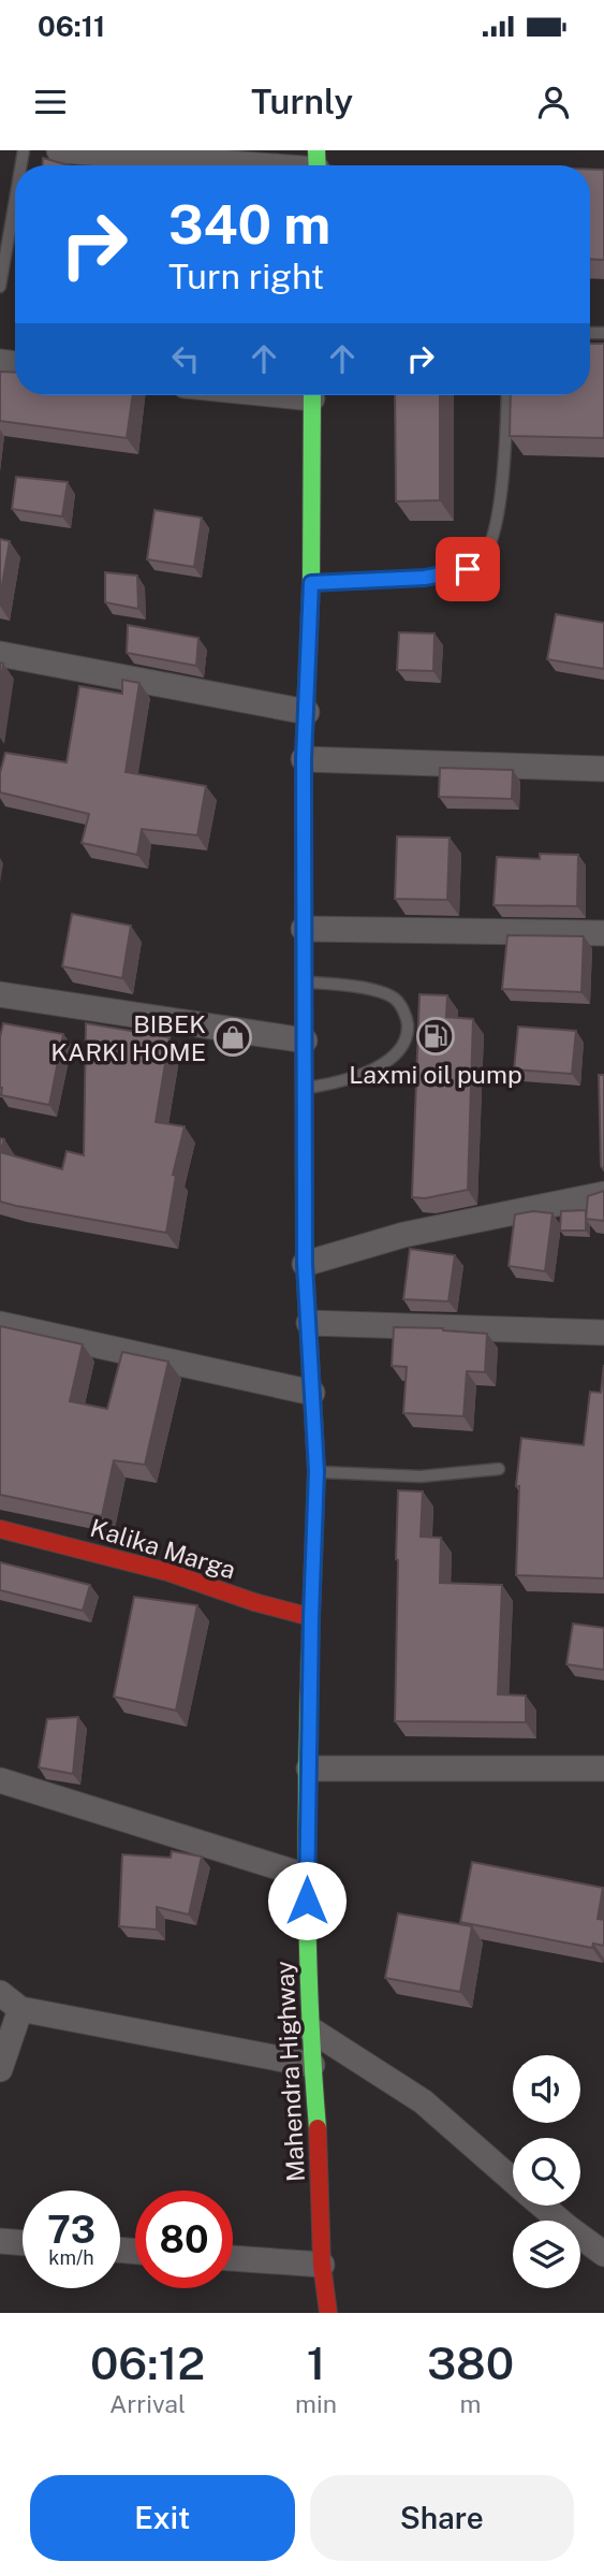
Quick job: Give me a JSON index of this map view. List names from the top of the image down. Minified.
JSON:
{"streets":{"main road":["Kalika Marga","Mahendra Highway"]},"crossings":[["Kalika Marga","Mahendra Highway"]],"places":{"fuel station":["Laxmi oil pump"],"shop":["BIBEK KARKI HOME"]},"page":{"status":"06:11","header":"Turnly","turn":["340 m","Turn right"],"speed":"73 km/h","limit":"80","eta":["06:12","Arrival","1","min","380","m"],"buttons":["Exit","Share"]}}
